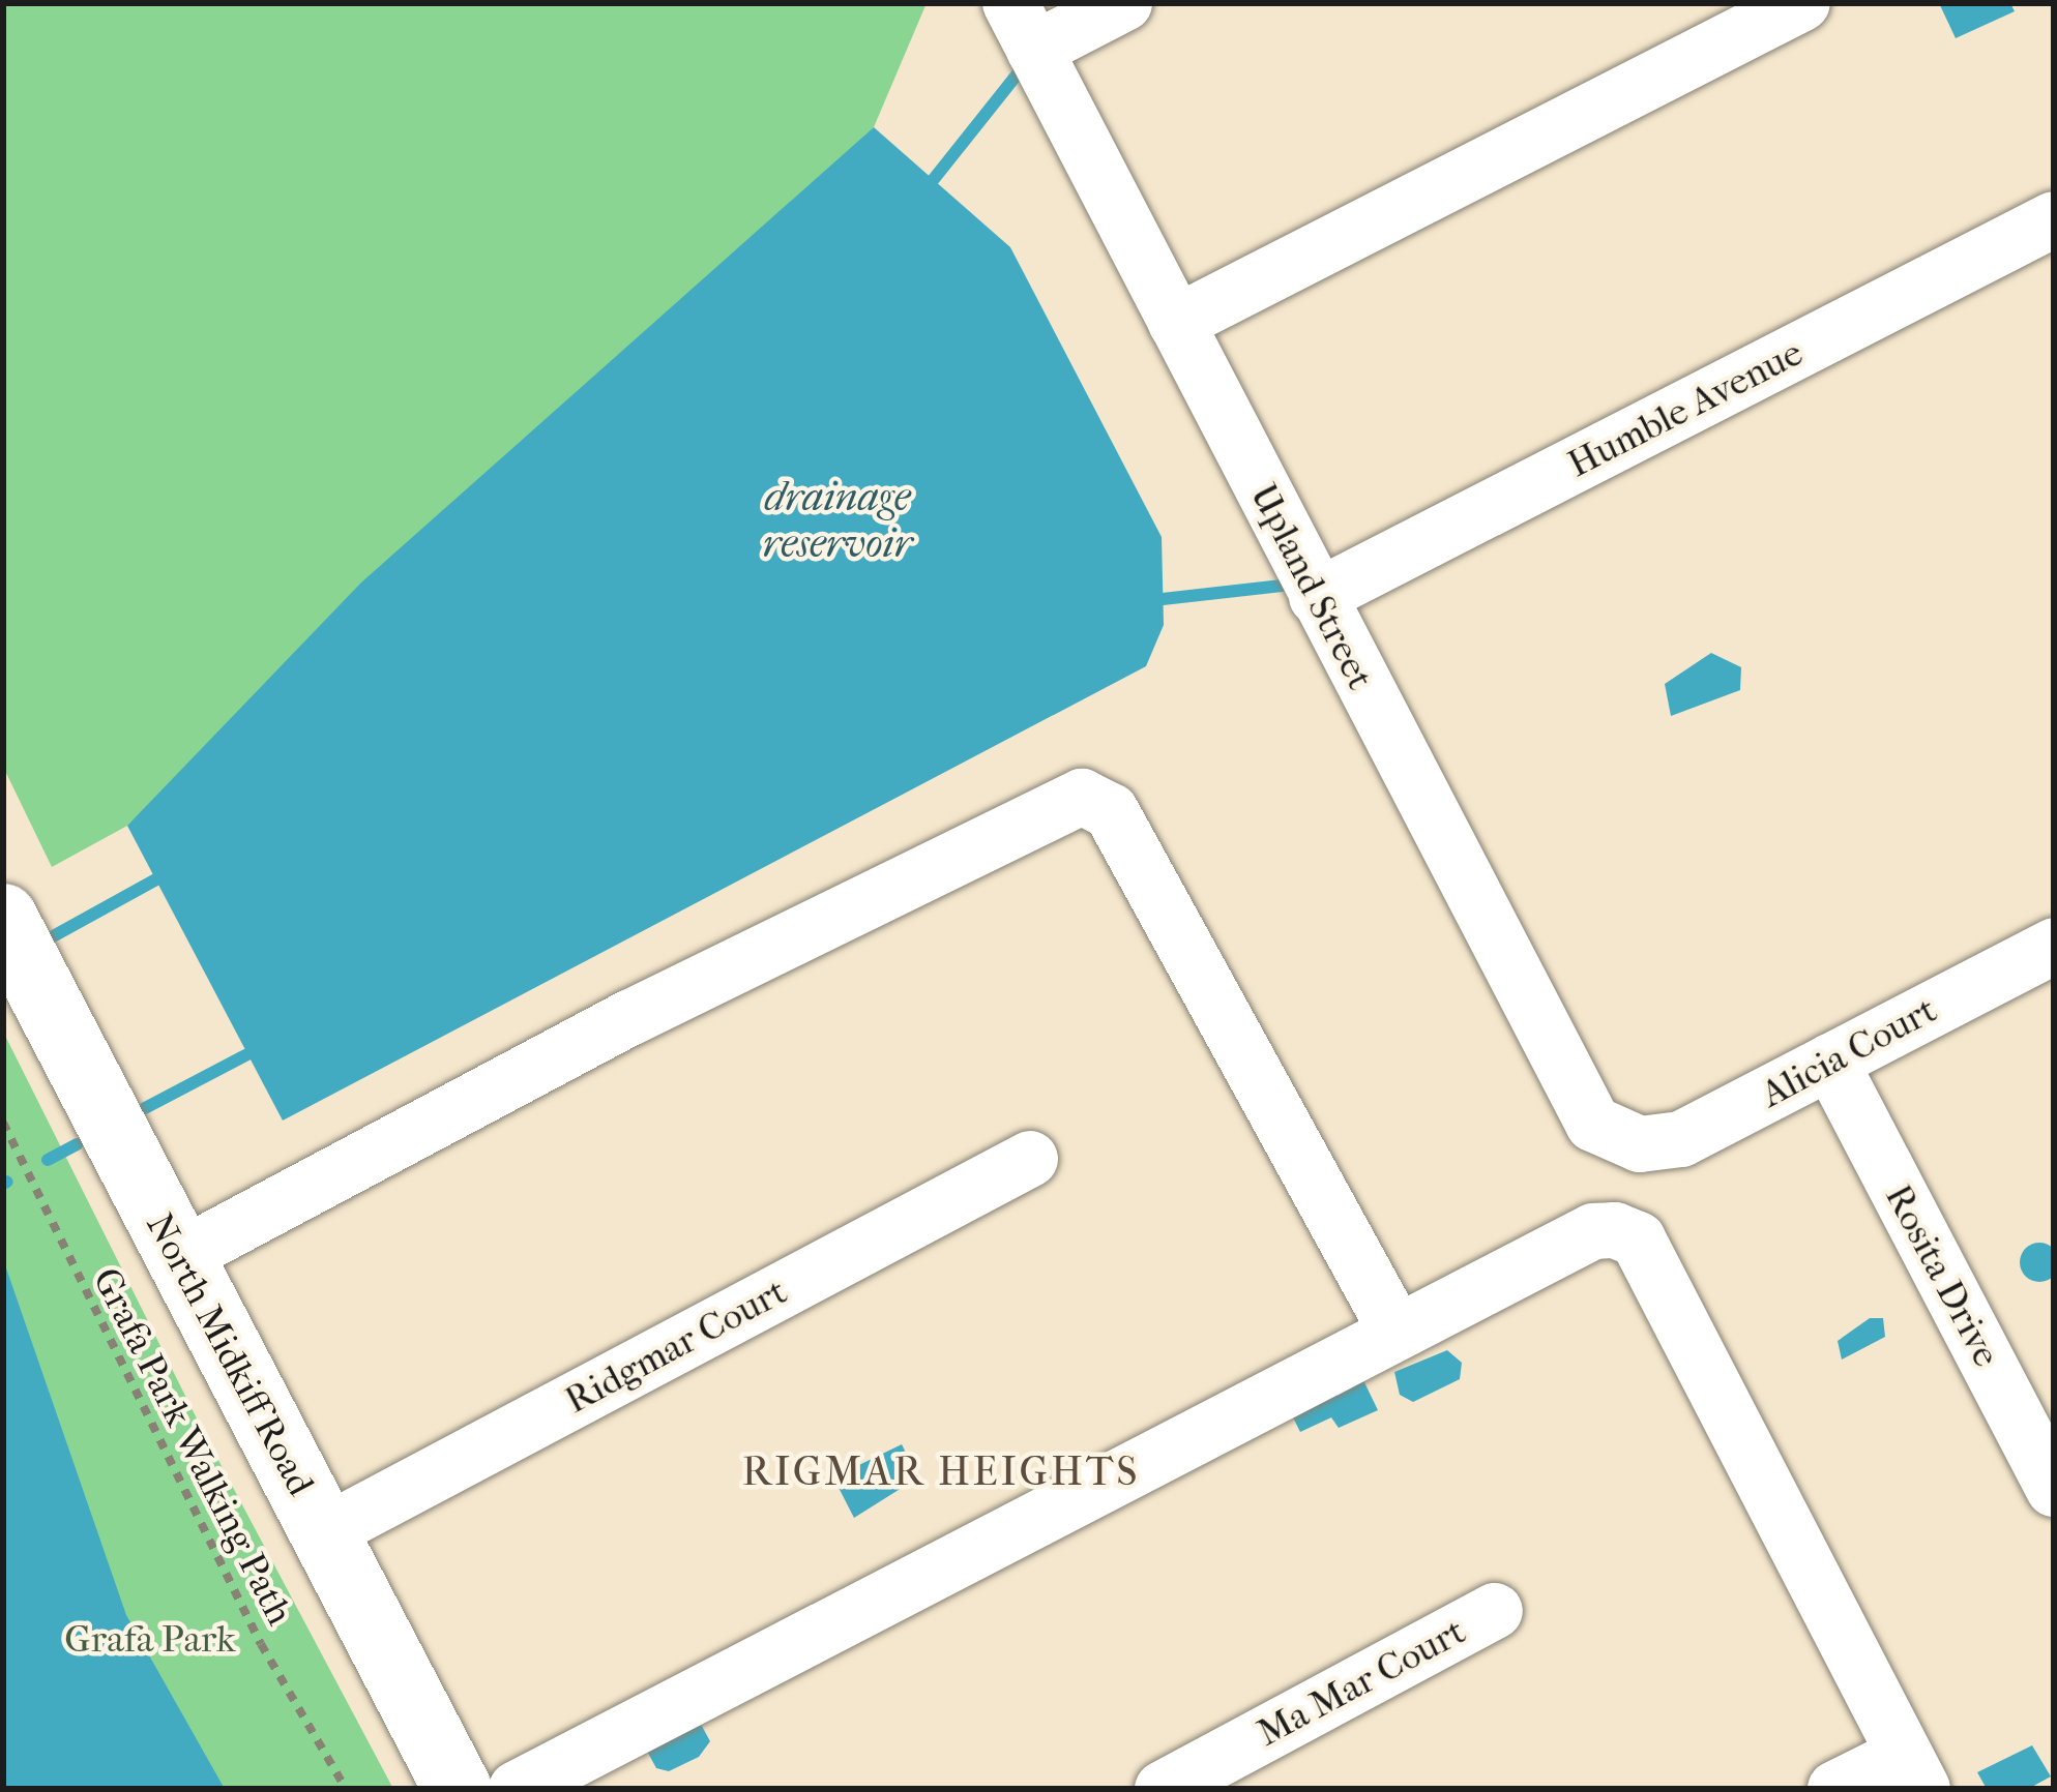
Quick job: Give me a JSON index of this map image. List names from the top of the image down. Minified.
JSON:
{"streets":{"main road":["North Midkiff Road"],"street":["Humble Avenue","Upland Street","Alicia Court","Rosita Drive","Ridgmar Court","Ma Mar Court"],"path":["Grafa Park Walking Path"]},"crossings":[["Humble Avenue","Upland Street"],["Upland Street","Alicia Court"],["Alicia Court","Rosita Drive"],["Ridgmar Court","North Midkiff Road"]],"districts":["RIGMAR HEIGHTS"],"water":["drainage reservoir"],"parks":["Grafa Park"]}
